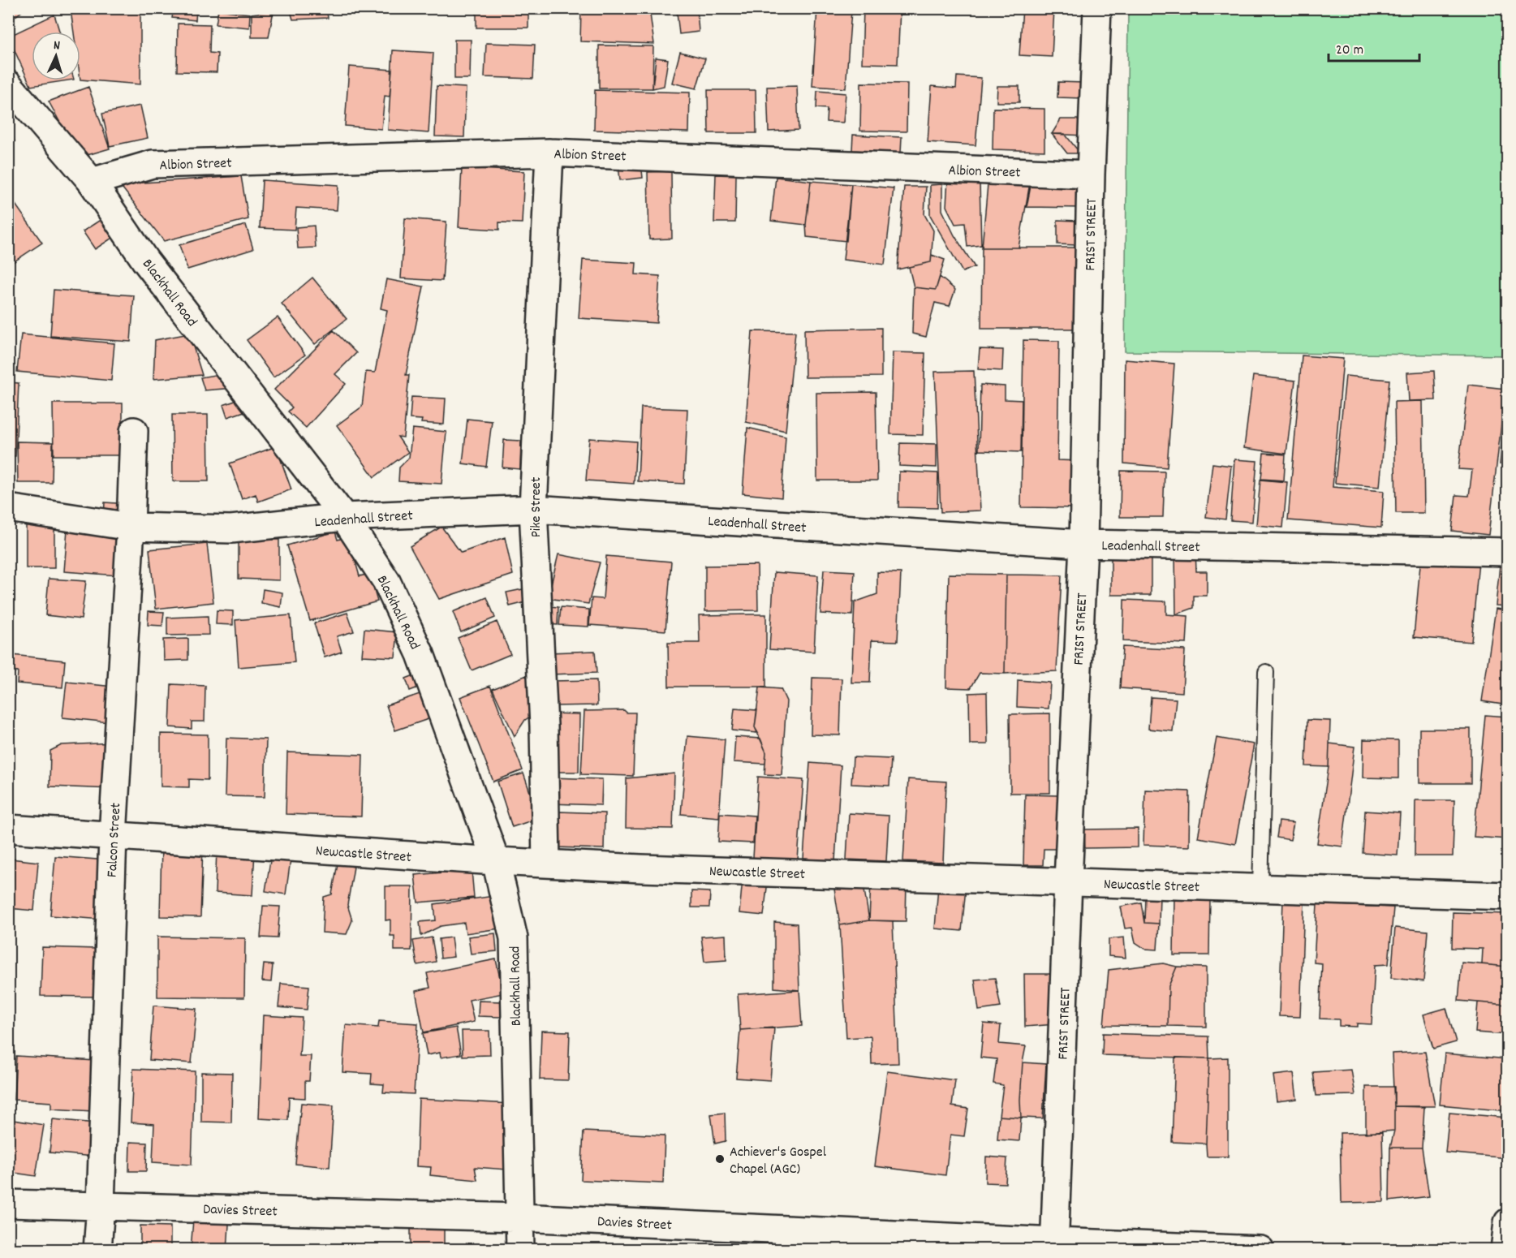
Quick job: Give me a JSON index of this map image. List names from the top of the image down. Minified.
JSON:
{"streets":{"street":["Albion Street","FRIST STREET","Blackhall Road","Pike Street","Leadenhall Street","Falcon Street","Newcastle Street","Davies Street"]},"crossings":[["Albion Street","FRIST STREET"],["Albion Street","Blackhall Road"],["Albion Street","Pike Street"],["FRIST STREET","Leadenhall Street"],["FRIST STREET","Newcastle Street"],["FRIST STREET","Davies Street"],["Blackhall Road","Leadenhall Street"],["Blackhall Road","Newcastle Street"],["Blackhall Road","Davies Street"],["Pike Street","Leadenhall Street"],["Pike Street","Newcastle Street"],["Leadenhall Street","Falcon Street"],["Falcon Street","Newcastle Street"],["Falcon Street","Davies Street"]],"places":["Achiever's Gospel Chapel (AGC)"],"scale_bar":"20 m","north":"top"}
